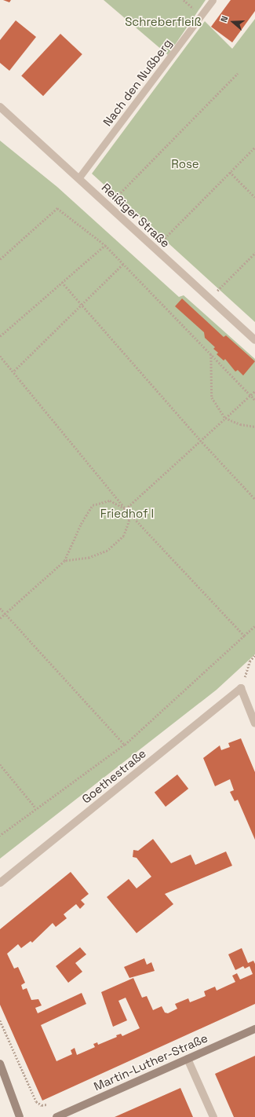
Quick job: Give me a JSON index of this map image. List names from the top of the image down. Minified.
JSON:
{"streets":{"main road":["Martin-Luther-Straße"],"street":["Reißiger Straße","Goethestraße"],"lane":["Nach den Nußberg"]},"crossings":[["Nach den Nußberg","Reißiger Straße"]],"parks":["Schreberfleiß","Rose","Friedhof I"],"north":"left"}
